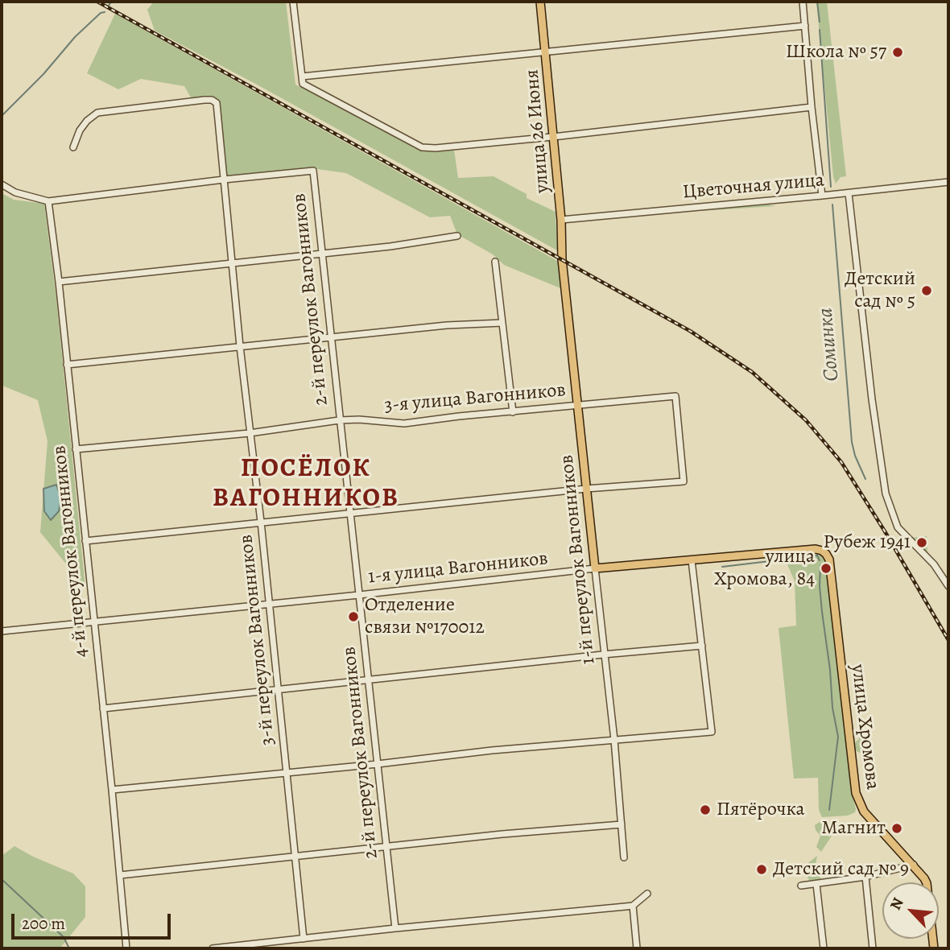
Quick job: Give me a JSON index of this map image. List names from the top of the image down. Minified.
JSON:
{"streets":{"main road":["улица 26 Июня","1-й переулок Вагонников","1-я улица Вагонников","улица Хромова"],"street":["Цветочная улица","2-й переулок Вагонников","3-я улица Вагонников","4-й переулок Вагонников","3-й переулок Вагонников"]},"crossings":[["улица 26 Июня","Цветочная улица"],["улица 26 Июня","1-й переулок Вагонников"],["2-й переулок Вагонников","3-я улица Вагонников"],["2-й переулок Вагонников","1-я улица Вагонников"],["2-й переулок Вагонников","3-й переулок Вагонников"],["3-я улица Вагонников","4-й переулок Вагонников"],["3-я улица Вагонников","1-й переулок Вагонников"],["3-я улица Вагонников","3-й переулок Вагонников"],["4-й переулок Вагонников","1-я улица Вагонников"],["1-й переулок Вагонников","1-я улица Вагонников"],["1-я улица Вагонников","3-й переулок Вагонников"],["1-я улица Вагонников","улица Хромова"]],"districts":["ПОСЁЛОК ВАГОННИКОВ"],"water":["Соминка"],"places":["Школа № 57","Детский сад № 5","Рубеж 1941","улица Хромова, 84","Отделение связи №170012","Пятёрочка","Магнит","Детский сад № 9"],"scale_bar":"200 m","north":"top left"}
